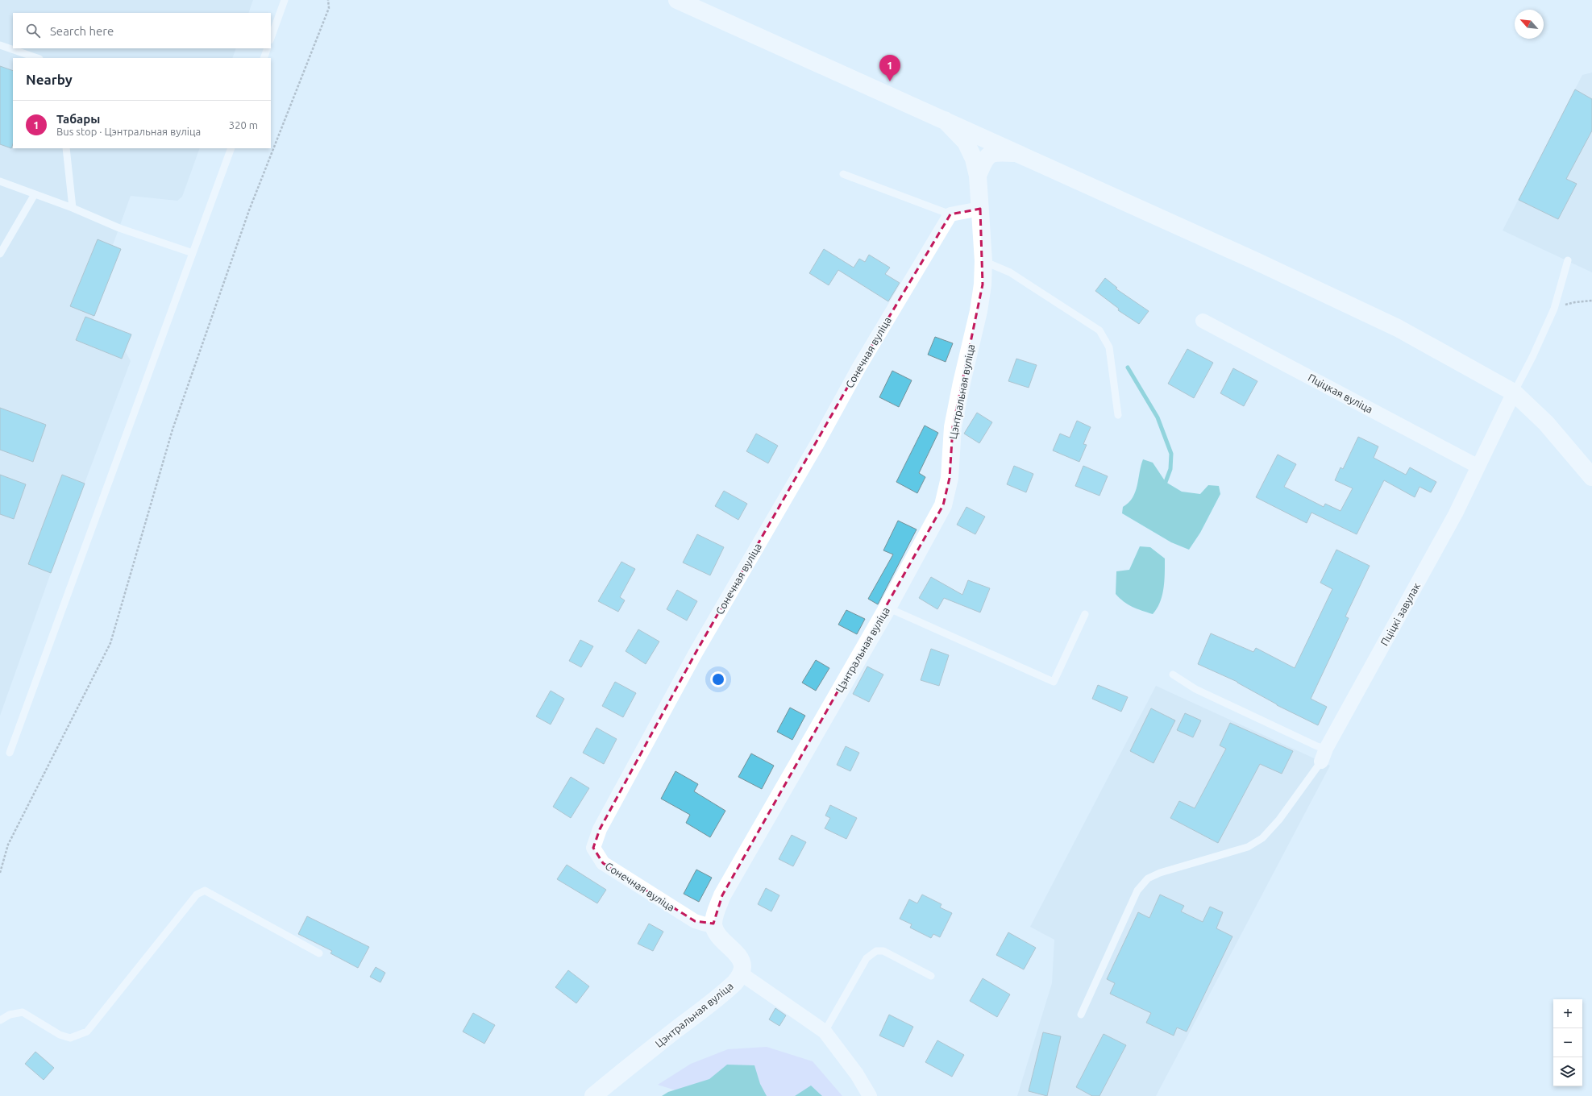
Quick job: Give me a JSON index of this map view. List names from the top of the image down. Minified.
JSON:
{"streets":{"street":["Сонечная вуліца","Цэнтральная вуліца","Пціцкая вуліца","Пціцкі завулак"]},"crossings":[["Сонечная вуліца","Цэнтральная вуліца"],["Пціцкая вуліца","Пціцкі завулак"]],"north":"top left","page":{"search":"Search here","pins":"1","heading":"Nearby","list":[{"mark":"1","name":"Табары","note":"Bus stop · Цэнтральная вуліца","value":"320 m"}],"map_buttons":["+","−"]}}
